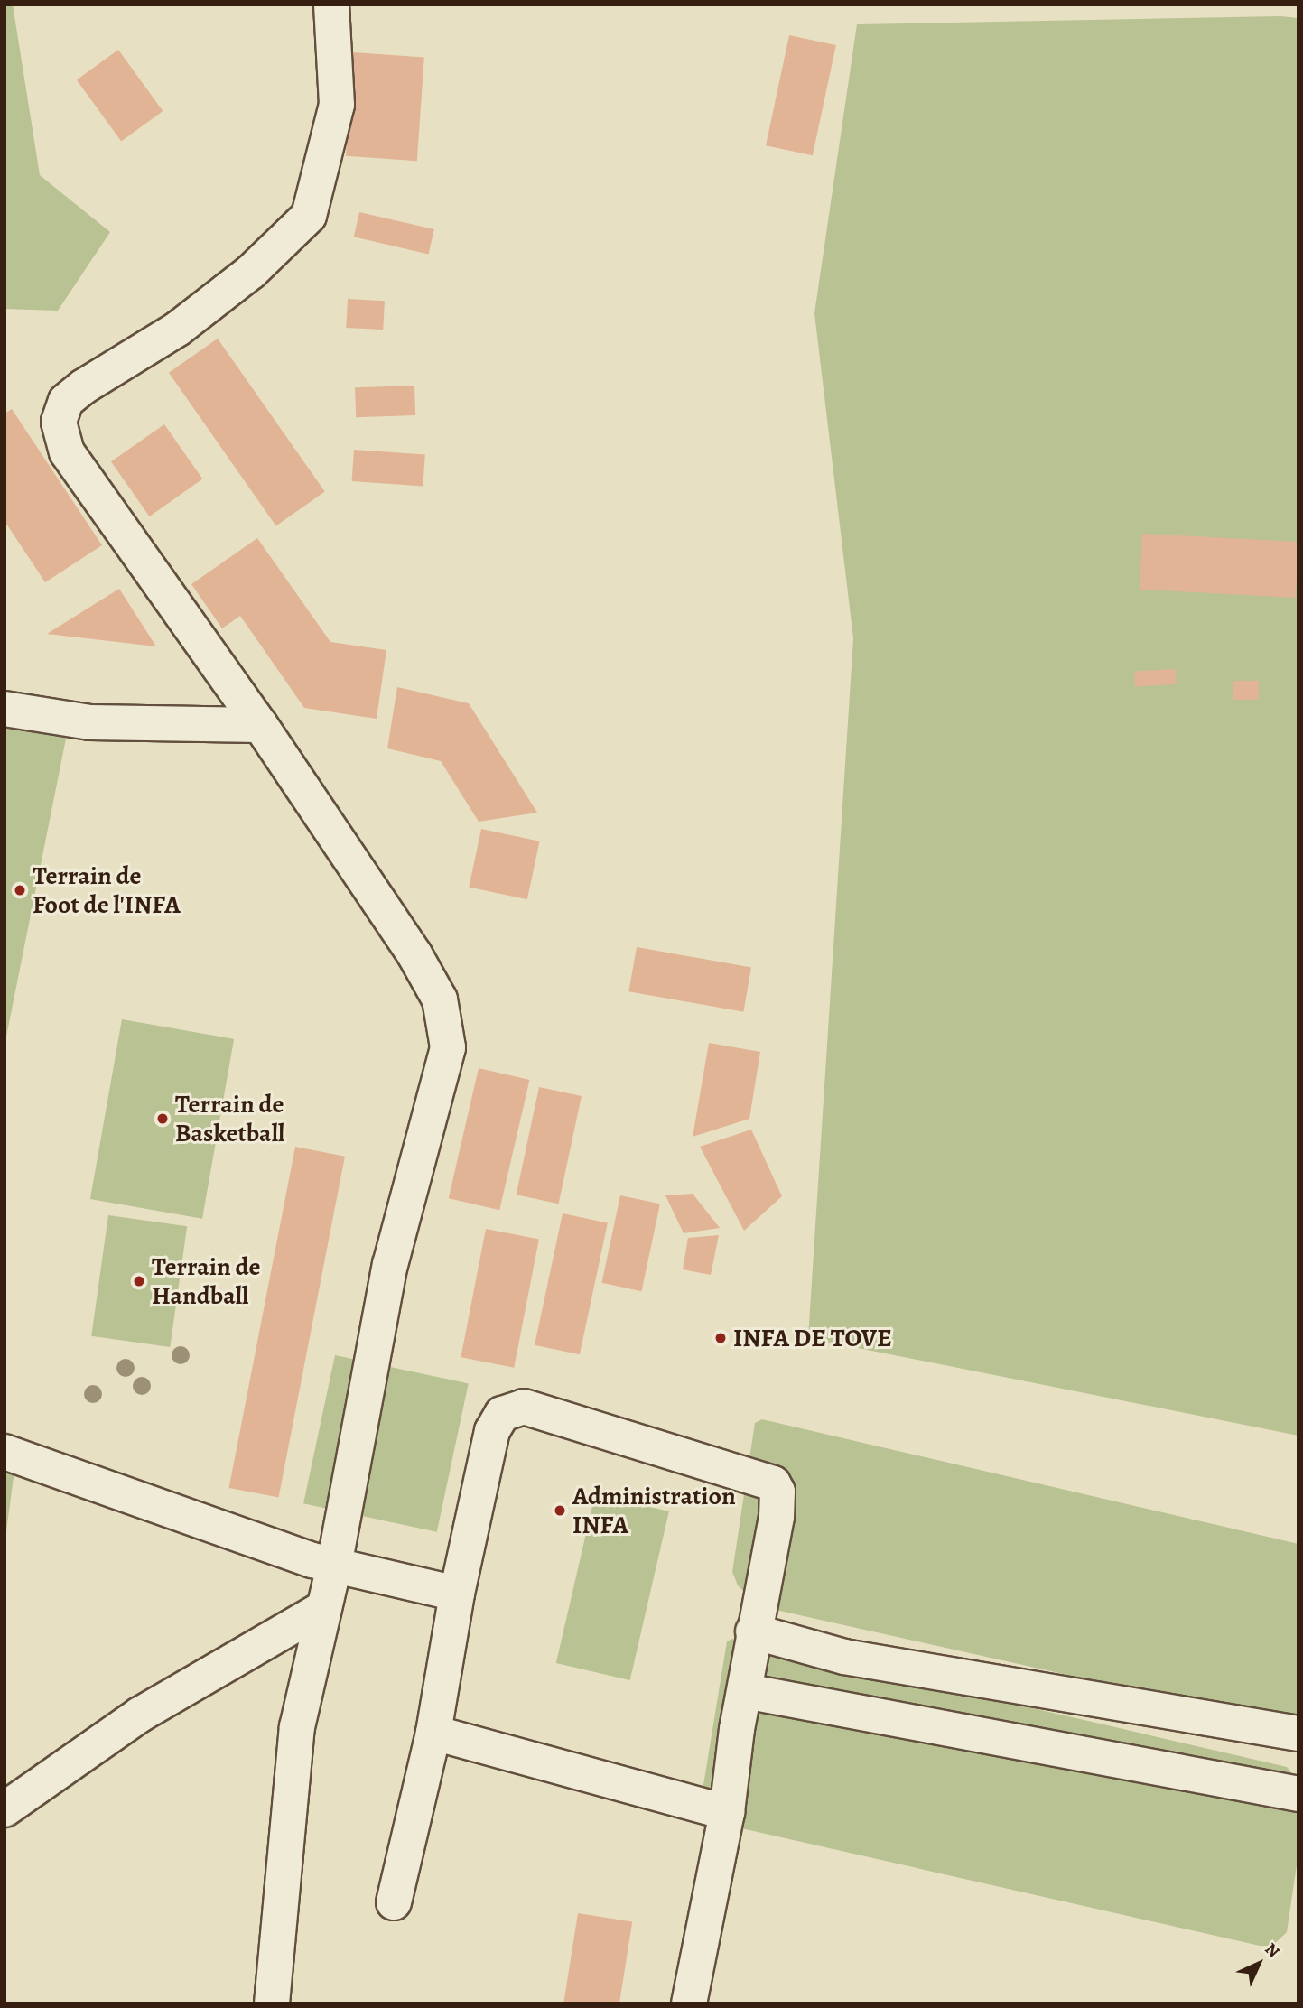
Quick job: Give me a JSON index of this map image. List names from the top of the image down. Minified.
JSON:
{"places":["Terrain de Foot de l'INFA","Terrain de Basketball","Terrain de Handball","INFA DE TOVE","Administration INFA"],"north":"top right"}
